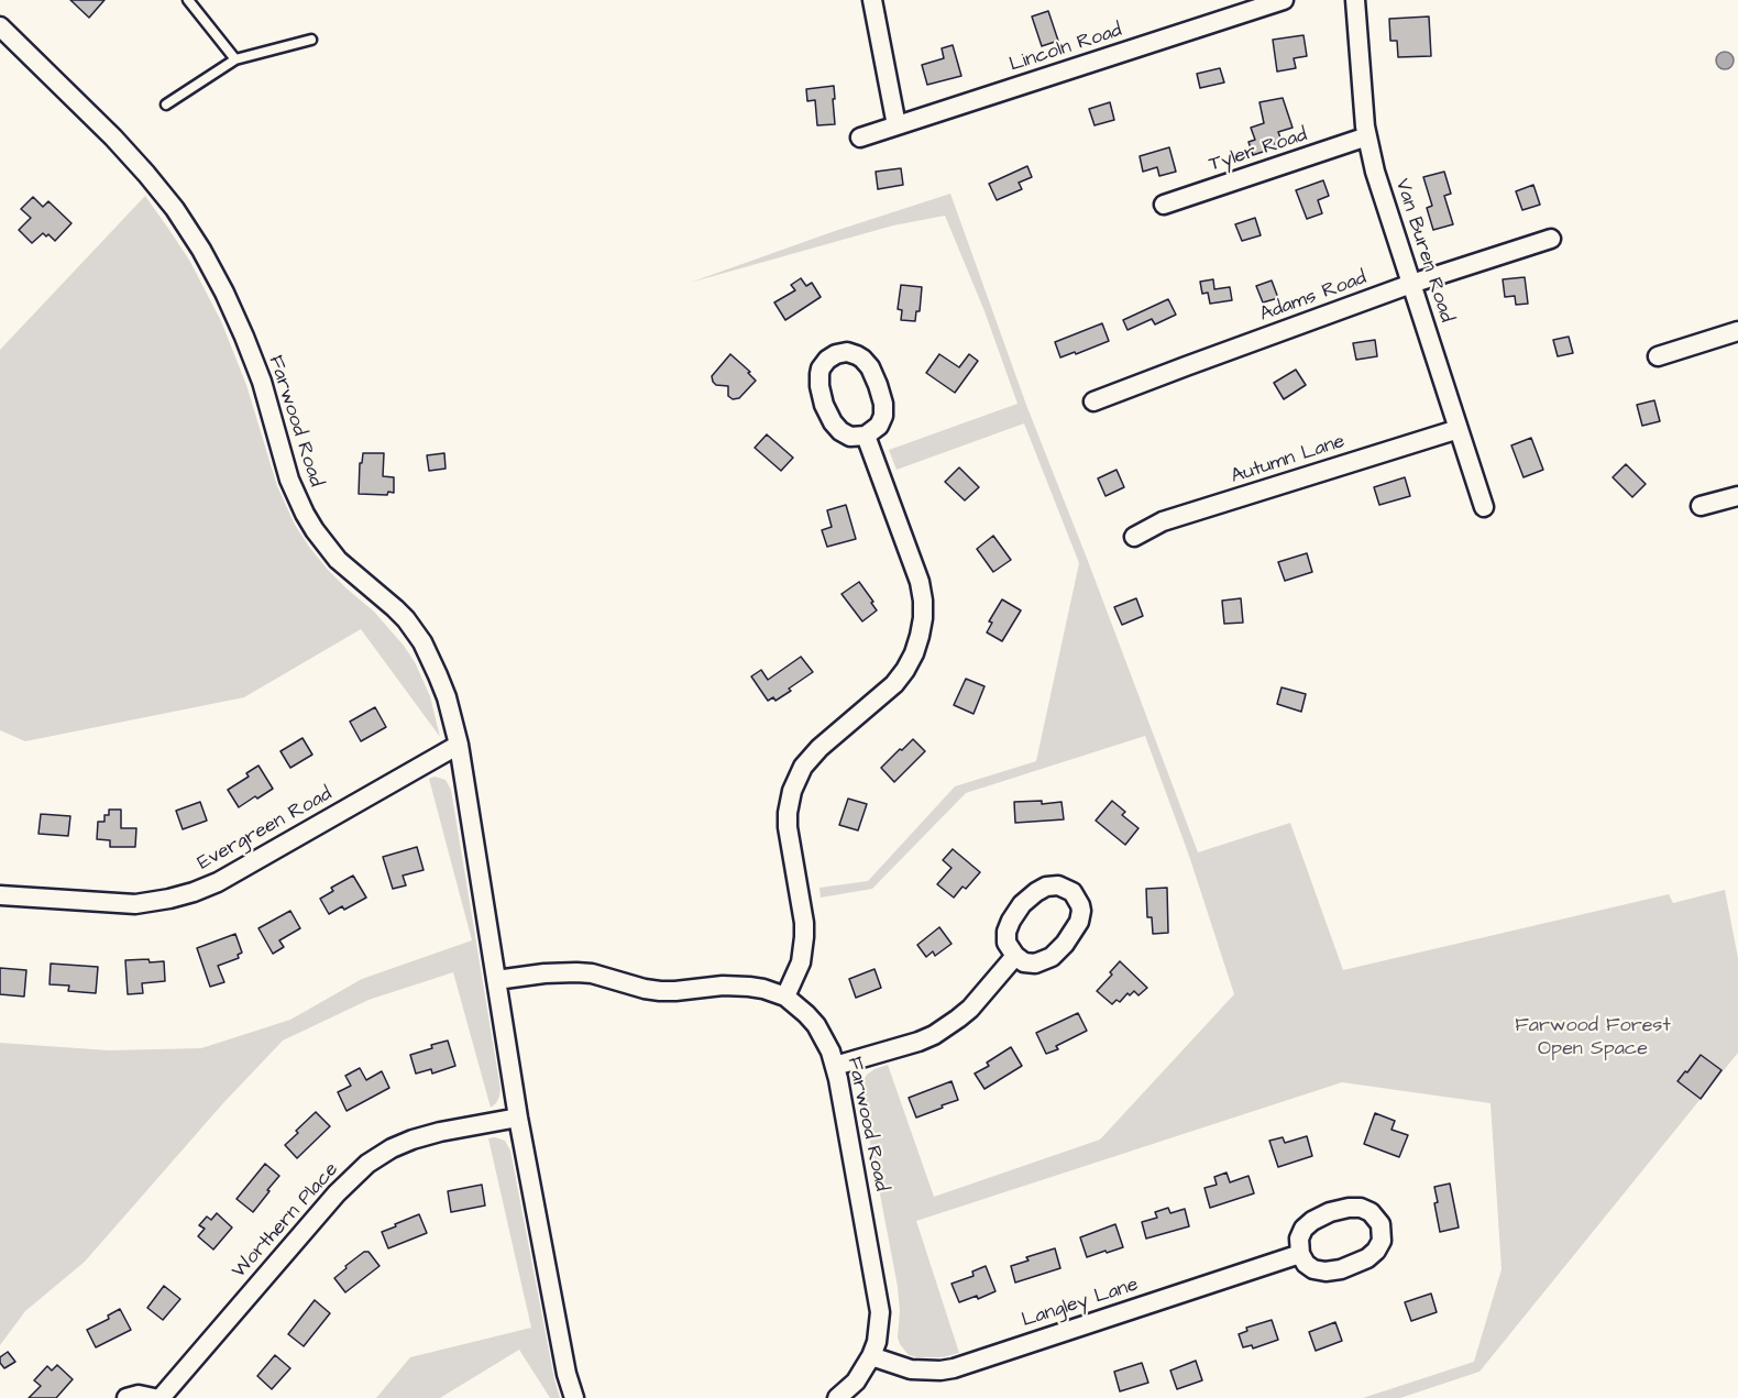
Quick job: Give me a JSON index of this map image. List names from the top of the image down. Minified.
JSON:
{"streets":{"street":["Lincoln Road","Tyler Road","Van Buren Road","Adams Road","Farwood Road","Autumn Lane","Evergreen Road","Worthern Place","Langley Lane"]},"crossings":[["Tyler Road","Van Buren Road"],["Van Buren Road","Adams Road"],["Van Buren Road","Autumn Lane"],["Farwood Road","Evergreen Road"],["Farwood Road","Worthern Place"],["Farwood Road","Langley Lane"]],"parks":["Farwood Forest Open Space"]}
